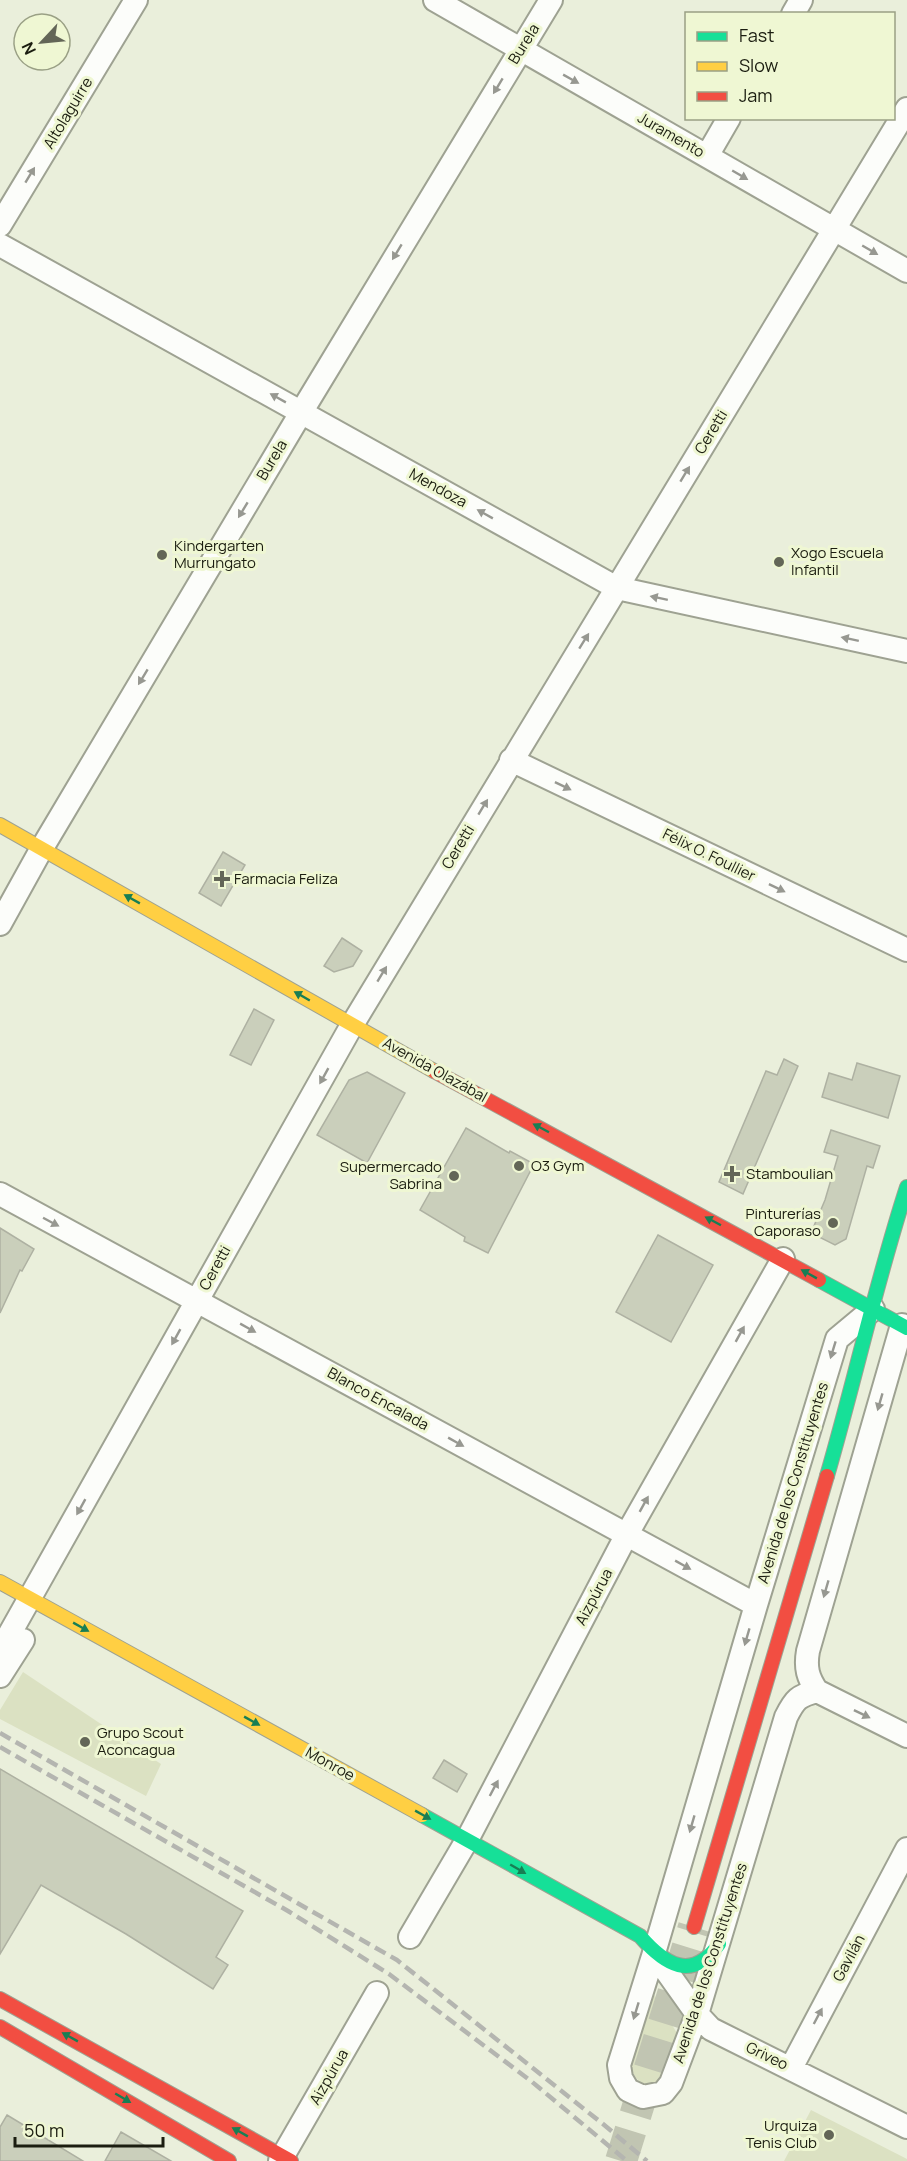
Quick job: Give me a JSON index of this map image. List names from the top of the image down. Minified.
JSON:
{"streets":{"main road":["Avenida Olazábal","Avenida de los Constituyentes","Monroe"],"street":["Burela","Altolaguirre","Juramento","Ceretti","Mendoza","Félix O. Foullier","Blanco Encalada","Aizpúrua","Gavilán","Griveo"]},"crossings":[["Burela","Juramento"],["Burela","Mendoza"],["Burela","Avenida Olazábal"],["Juramento","Ceretti"],["Ceretti","Mendoza"],["Ceretti","Félix O. Foullier"],["Ceretti","Avenida Olazábal"],["Ceretti","Blanco Encalada"],["Ceretti","Monroe"],["Avenida Olazábal","Avenida de los Constituyentes"],["Avenida Olazábal","Aizpúrua"],["Blanco Encalada","Avenida de los Constituyentes"],["Blanco Encalada","Aizpúrua"],["Avenida de los Constituyentes","Monroe"],["Avenida de los Constituyentes","Griveo"],["Aizpúrua","Monroe"],["Monroe","Griveo"],["Gavilán","Griveo"]],"one_way":["Burela","Altolaguirre","Juramento","Mendoza","Félix O. Foullier","Avenida Olazábal","Blanco Encalada","Monroe","Gavilán"],"places":{"other":["Kindergarten Murrungato","Xogo Escuela Infantil","O3 Gym","Supermercado Sabrina","Pinturerías Caporaso","Grupo Scout Aconcagua","Urquiza Tenis Club"],"health":["Farmacia Feliza","Stamboulian"]},"legend":["Fast","Slow","Jam"],"scale_bar":"50 m","north":"bottom left"}
